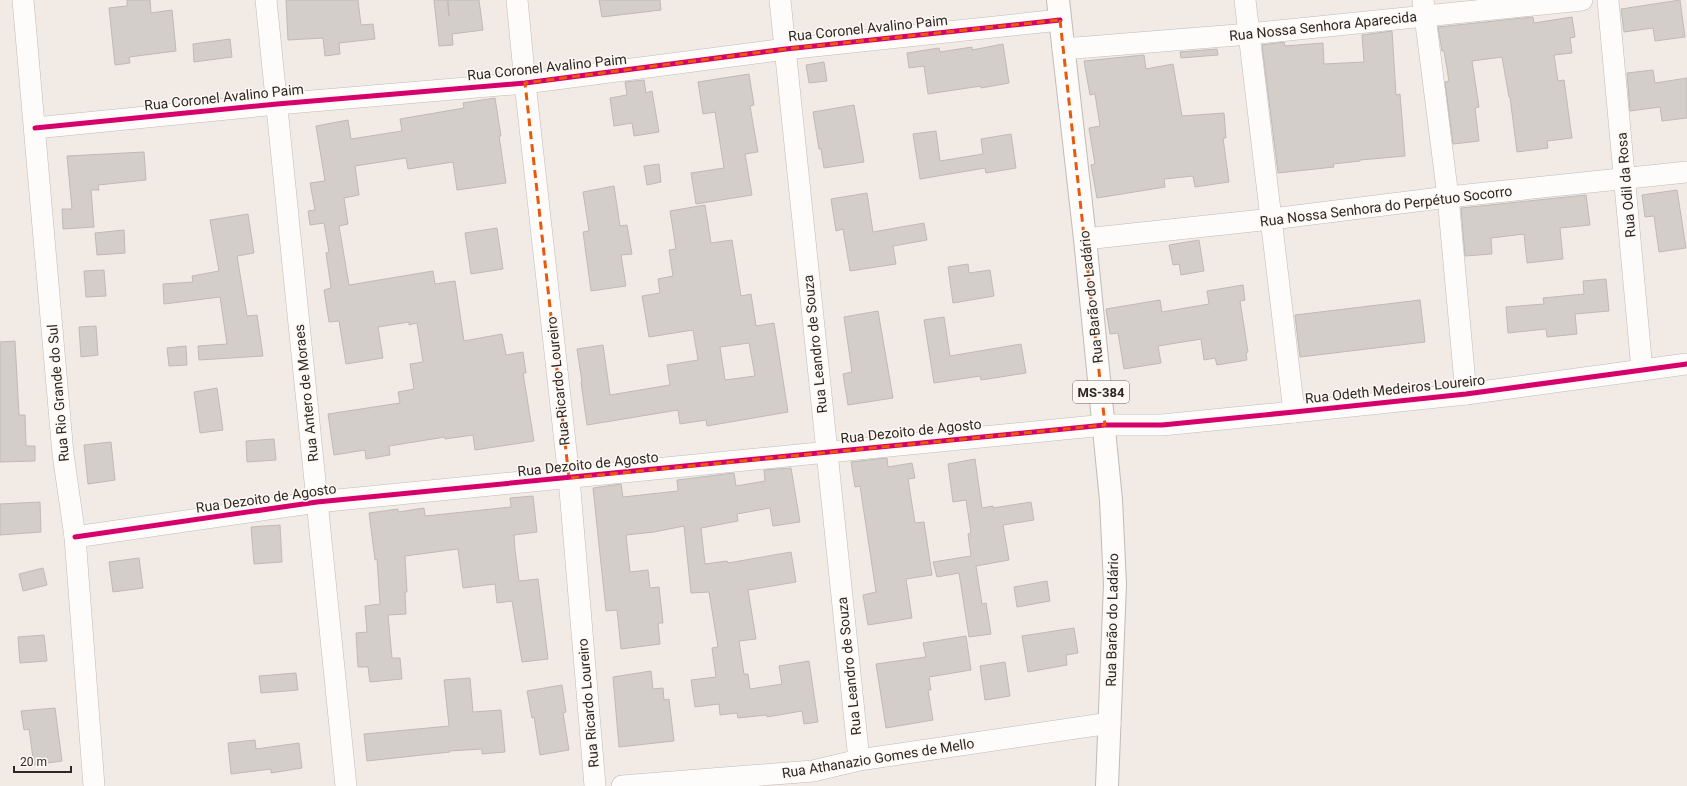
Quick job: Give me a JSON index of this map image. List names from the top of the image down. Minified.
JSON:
{"streets":{"main road":["Rua Barão do Ladário","MS-384"],"street":["Rua Nossa Senhora Aparecida","Rua Coronel Avalino Paim","Rua Odil da Rosa","Rua Nossa Senhora do Perpétuo Socorro","Rua Leandro de Souza","Rua Ricardo Loureiro","Rua Odeth Medeiros Loureiro","Rua Rio Grande do Sul","Rua Antero de Moraes","Rua Dezoito de Agosto","Rua Athanazio Gomes de Mello"]},"crossings":[["Rua Nossa Senhora Aparecida","Rua Barão do Ladário"],["Rua Coronel Avalino Paim","Rua Barão do Ladário"],["Rua Coronel Avalino Paim","Rua Leandro de Souza"],["Rua Coronel Avalino Paim","Rua Ricardo Loureiro"],["Rua Coronel Avalino Paim","Rua Rio Grande do Sul"],["Rua Coronel Avalino Paim","Rua Antero de Moraes"],["Rua Odil da Rosa","Rua Nossa Senhora do Perpétuo Socorro"],["Rua Odil da Rosa","Rua Odeth Medeiros Loureiro"],["Rua Nossa Senhora do Perpétuo Socorro","Rua Barão do Ladário"],["Rua Barão do Ladário","Rua Odeth Medeiros Loureiro"],["Rua Barão do Ladário","Rua Dezoito de Agosto"],["Rua Barão do Ladário","Rua Athanazio Gomes de Mello"],["Rua Leandro de Souza","Rua Dezoito de Agosto"],["Rua Leandro de Souza","Rua Athanazio Gomes de Mello"],["Rua Ricardo Loureiro","Rua Dezoito de Agosto"],["Rua Odeth Medeiros Loureiro","Rua Dezoito de Agosto"],["Rua Rio Grande do Sul","Rua Dezoito de Agosto"],["Rua Antero de Moraes","Rua Dezoito de Agosto"]],"scale_bar":"20 m"}
